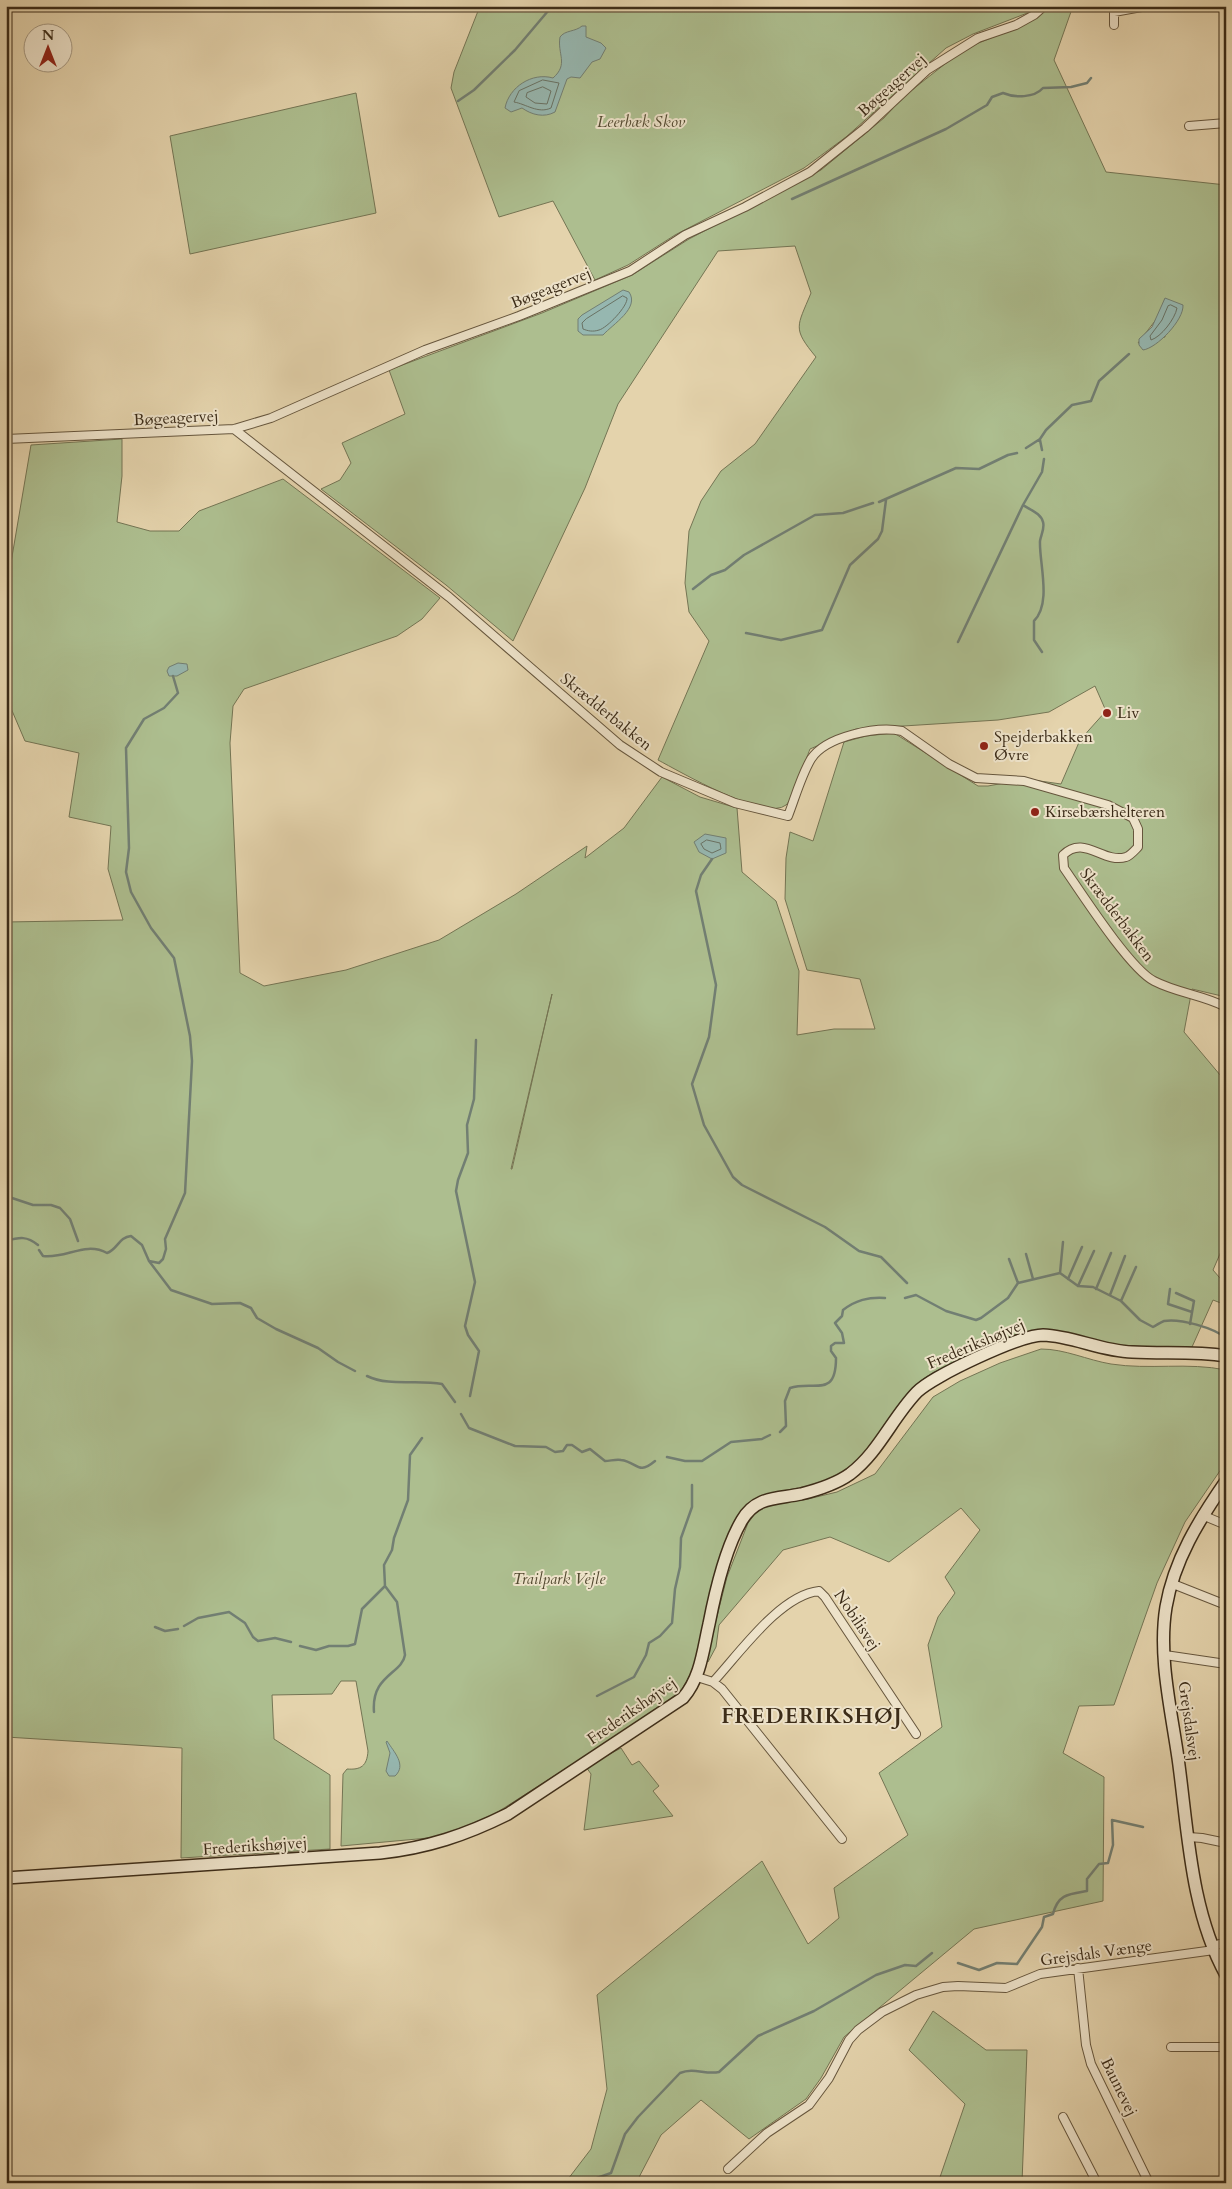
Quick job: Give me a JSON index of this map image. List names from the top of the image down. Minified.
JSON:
{"streets":{"street":["Bøgeagervej","Skrædderbakken","Frederikshøjvej","Nobilisvej","Grejsdalsvej","Grejsdals Vænge","Baunevej"]},"crossings":[["Bøgeagervej","Skrædderbakken"],["Grejsdalsvej","Grejsdals Vænge"],["Grejsdals Vænge","Baunevej"]],"districts":["FREDERIKSHØJ"],"parks":["Leerbæk Skov","Trailpark Vejle"],"places":["Liv","Spejderbakken Øvre","Kirsebærshelteren"],"north":"top"}
